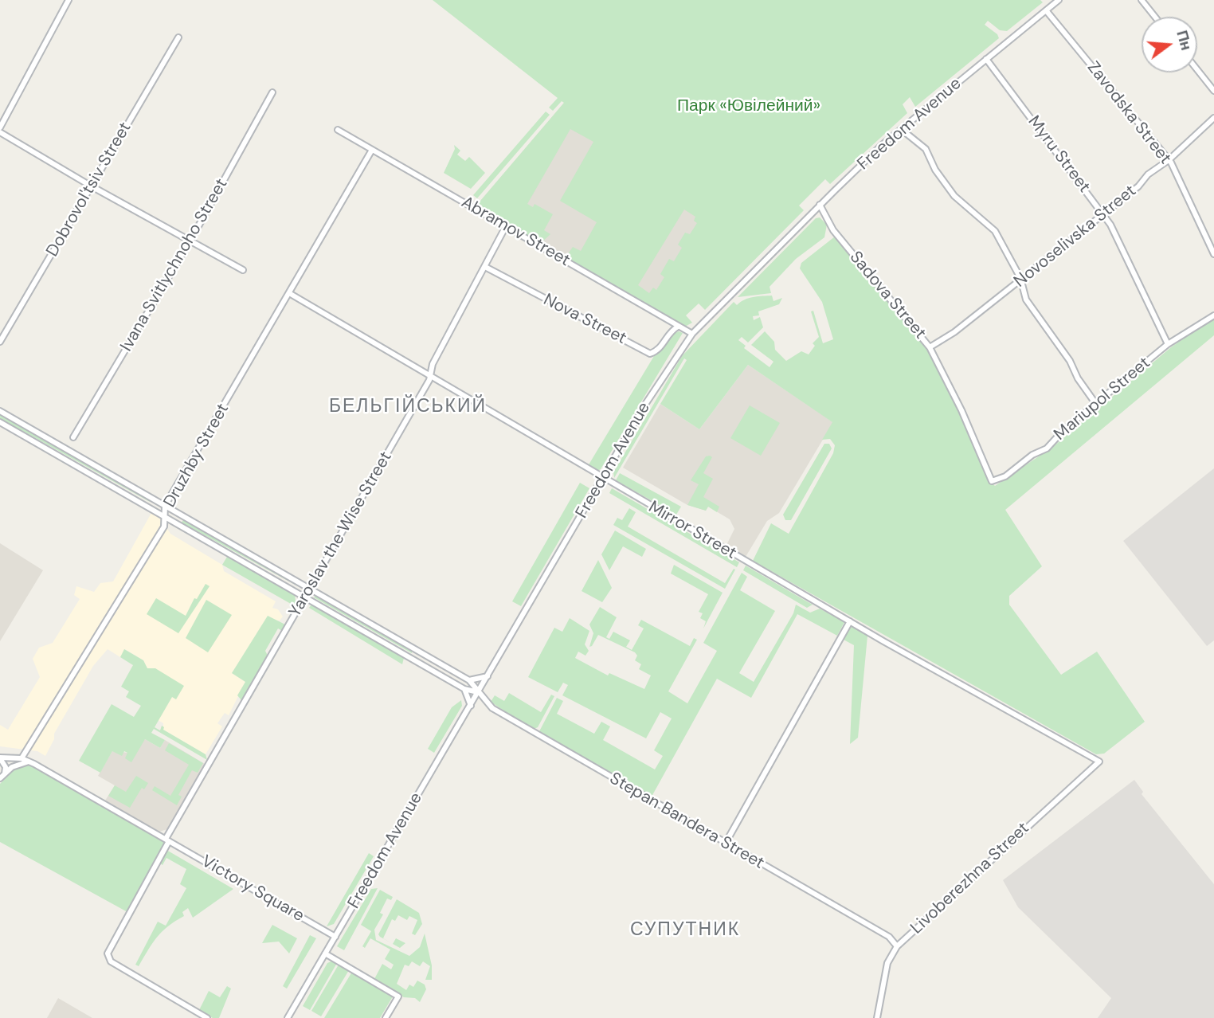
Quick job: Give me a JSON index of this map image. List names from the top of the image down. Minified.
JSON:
{"streets":{"street":["Zavodska Street","Freedom Avenue","Myru Street","Dobrovol'tsiv Street","Abramov Street","Novoselivska Street","Ivana Svitlychnoho Street","Sadova Street","Nova Street","Mariupol Street","Druzhby Street","Mirror Street","Yaroslav the Wise Street","Stepan Bandera Street","Livoberezhna Street","Victory Square"]},"crossings":[["Zavodska Street","Freedom Avenue"],["Zavodska Street","Novoselivska Street"],["Freedom Avenue","Myru Street"],["Freedom Avenue","Abramov Street"],["Freedom Avenue","Sadova Street"],["Freedom Avenue","Mirror Street"],["Freedom Avenue","Stepan Bandera Street"],["Freedom Avenue","Victory Square"],["Myru Street","Novoselivska Street"],["Myru Street","Mariupol Street"],["Abramov Street","Nova Street"],["Abramov Street","Druzhby Street"],["Abramov Street","Yaroslav the Wise Street"],["Novoselivska Street","Sadova Street"],["Sadova Street","Mariupol Street"],["Nova Street","Yaroslav the Wise Street"],["Druzhby Street","Mirror Street"],["Druzhby Street","Victory Square"],["Mirror Street","Yaroslav the Wise Street"],["Mirror Street","Livoberezhna Street"],["Yaroslav the Wise Street","Victory Square"],["Stepan Bandera Street","Livoberezhna Street"]],"districts":["БЕЛЬГІЙСЬКИЙ","СУПУТНИК"],"parks":["Парк «Ювілейний»"],"north":"right"}
